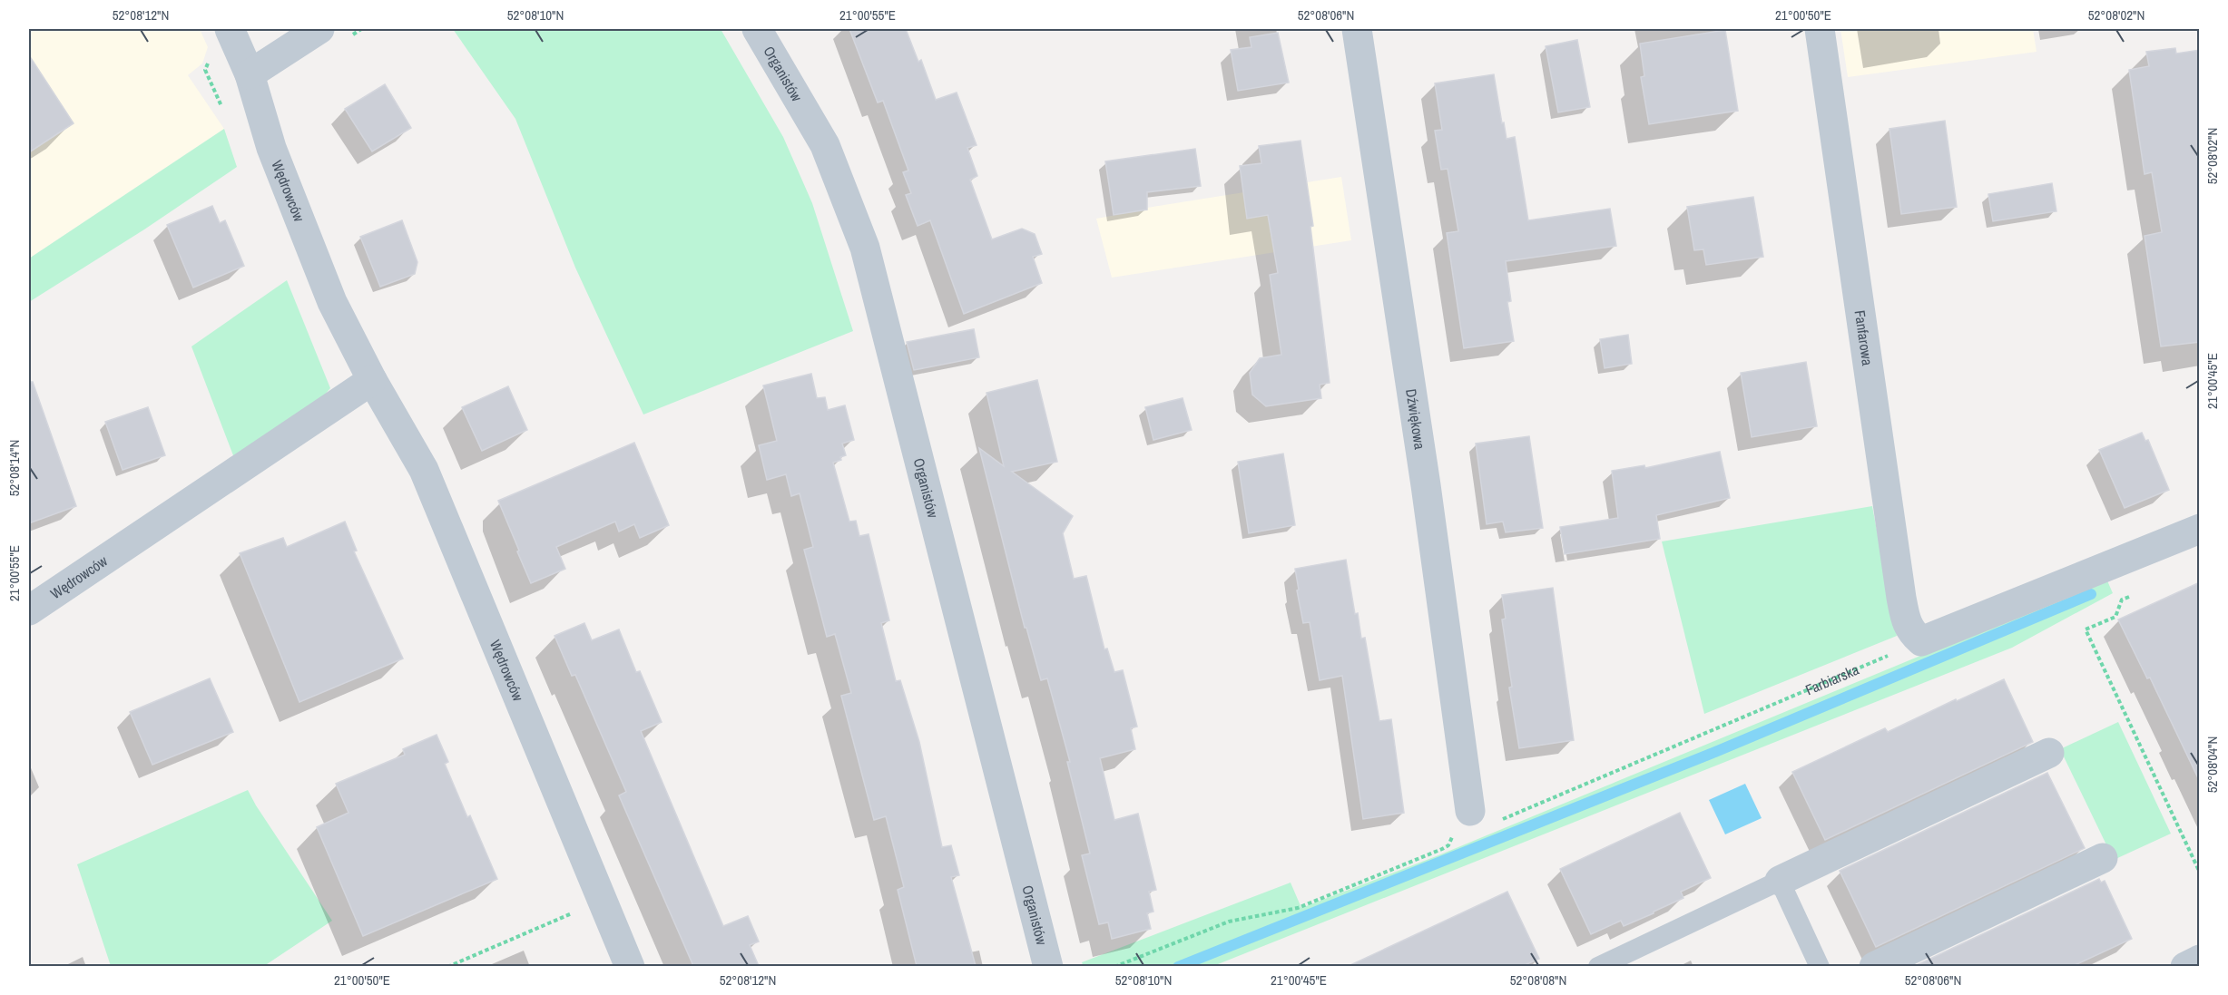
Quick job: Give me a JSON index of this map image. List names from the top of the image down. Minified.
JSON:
{"streets":{"street":["Organistów","Wędrowców","Fanfarowa","Dźwiękowa"],"path":["Farbiarska"]},"crossings":[["Fanfarowa","Farbiarska"],["Dźwiękowa","Farbiarska"]],"coordinates":["52°08'12\"N","52°08'10\"N","21°00'55\"E","52°08'06\"N","21°00'50\"E","52°08'02\"N","21°00'45\"E","52°08'14\"N","52°08'04\"N","52°08'08\"N"]}
